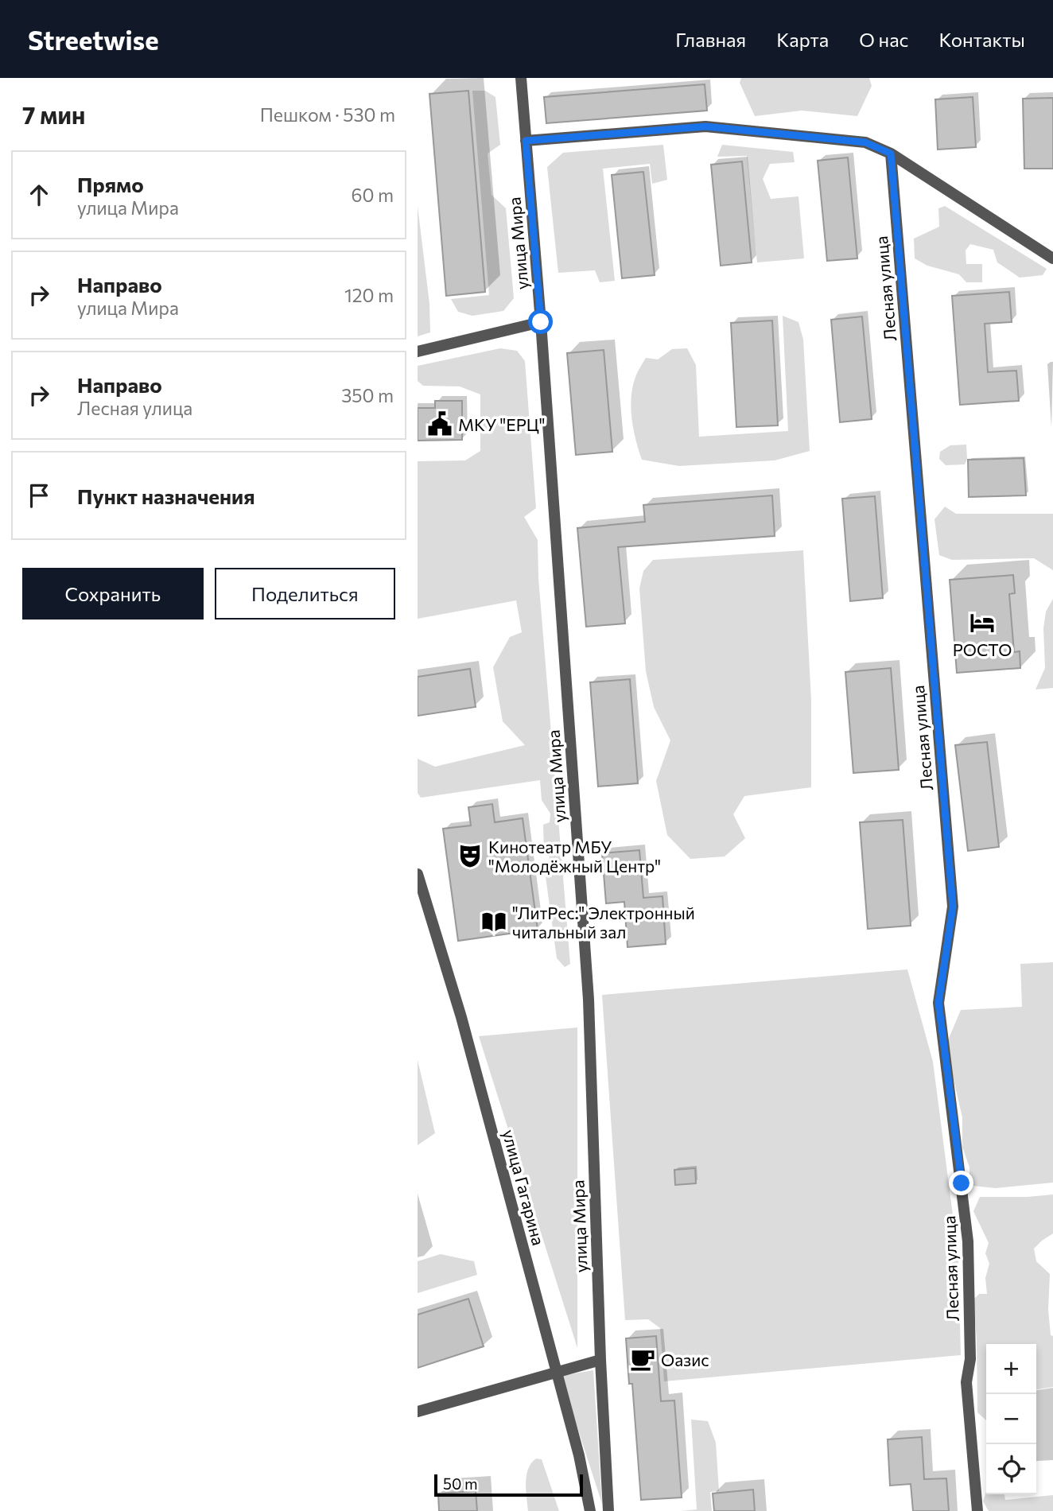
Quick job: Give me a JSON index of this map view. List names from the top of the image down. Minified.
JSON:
{"streets":{"street":["улица Мира","Лесная улица","улица Гагарина"]},"places":{"public building":["МКУ \"ЕРЦ\""],"hotel":["РОСТО"],"theatre":["Кинотеатр МБУ \"Молодёжный Центр\""],"library":["\"ЛитРес:\" Электронный читальный зал"],"cafe":["Оазис"]},"scale_bar":"50 m","page":{"header":"Streetwise","nav":["Главная","Карта","О нас","Контакты"],"heading":["7 мин","Пешком · 530 m"],"list":[["Прямо","улица Мира","60 m"],["Направо","улица Мира","120 m"],["Направо","Лесная улица","350 m"],"Пункт назначения"],"buttons":["Сохранить","Поделиться"],"map_buttons":["+","−"],"scale":"50 m"}}
